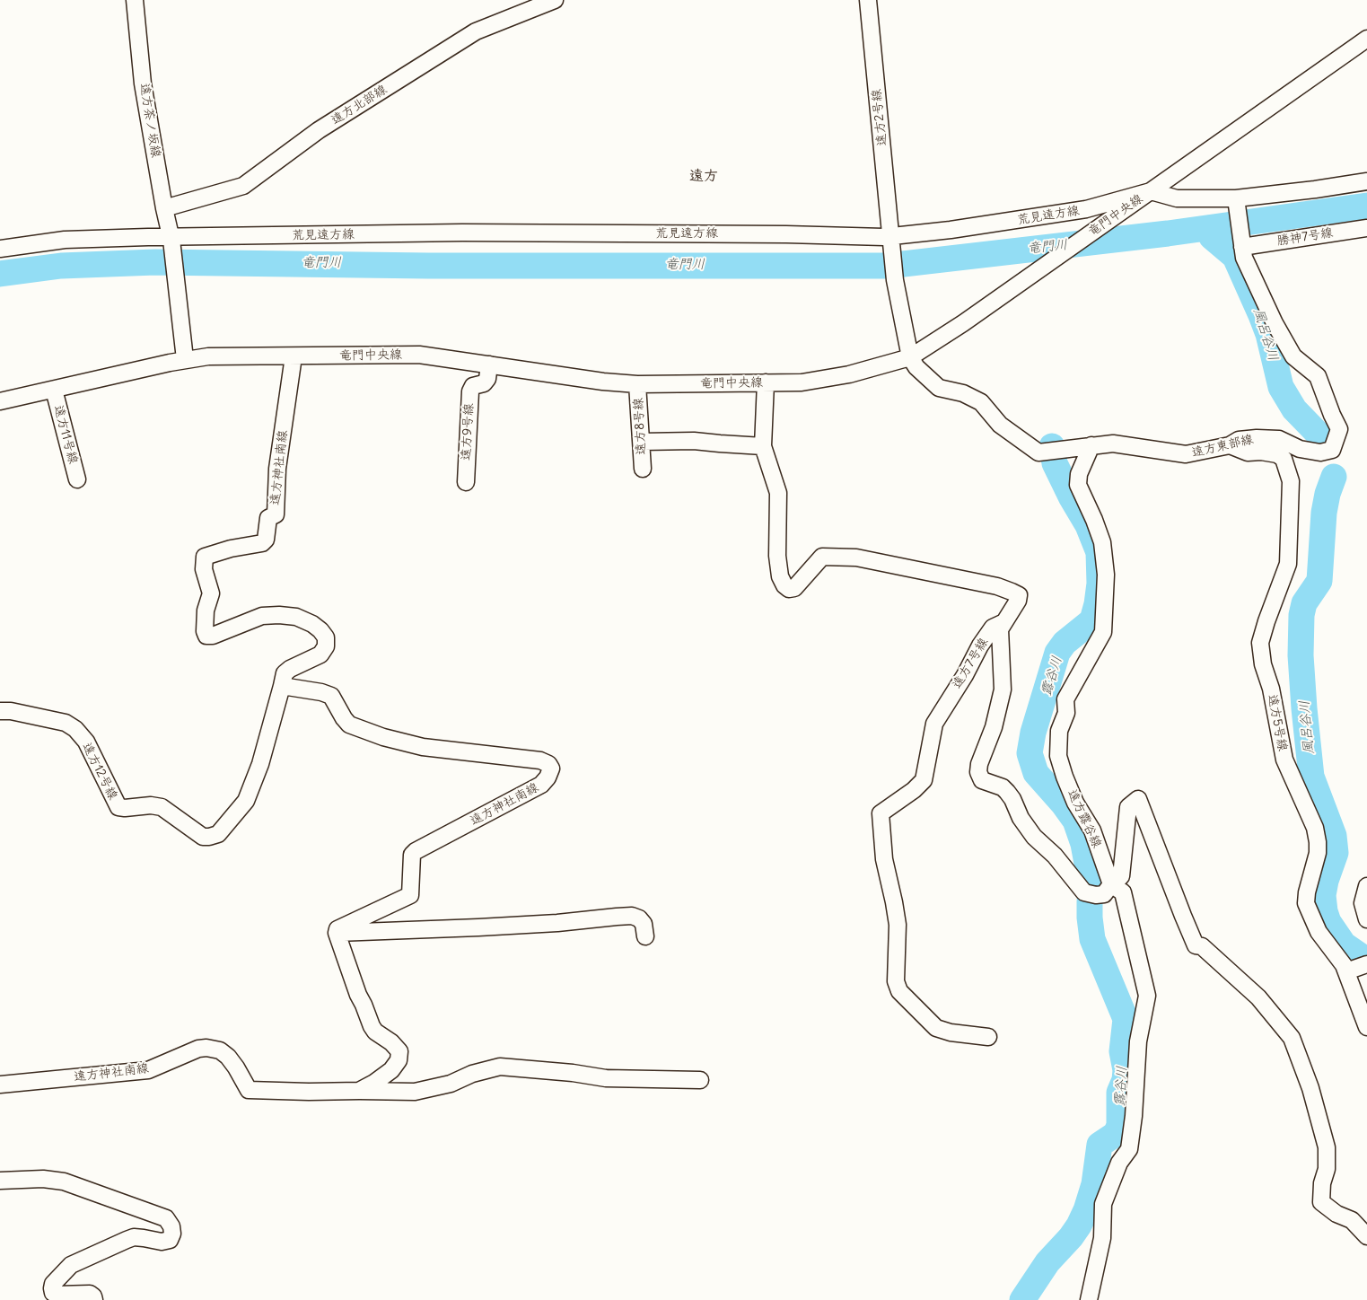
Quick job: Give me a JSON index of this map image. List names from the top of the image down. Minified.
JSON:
{"streets":{"street":["遠方北部線","遠方2号線","遠方茶ノ坂線","荒見遠方線","竜門中央線","勝神7号線","遠方8号線","遠方9号線","遠方11号線","遠方東部線","遠方神社南線","遠方7号線","遠方5号線","遠方12号線","遠方露谷線"]},"crossings":[["遠方北部線","遠方茶ノ坂線"],["遠方2号線","荒見遠方線"],["遠方2号線","竜門中央線"],["遠方2号線","遠方東部線"],["遠方茶ノ坂線","荒見遠方線"],["遠方茶ノ坂線","竜門中央線"],["荒見遠方線","竜門中央線"],["竜門中央線","遠方8号線"],["竜門中央線","遠方9号線"],["竜門中央線","遠方11号線"],["竜門中央線","遠方東部線"],["竜門中央線","遠方神社南線"],["竜門中央線","遠方7号線"],["勝神7号線","遠方東部線"],["遠方東部線","遠方5号線"],["遠方東部線","遠方露谷線"],["遠方神社南線","遠方12号線"]],"districts":["遠方"],"water":["竜門川","風呂谷川","露谷川"]}
